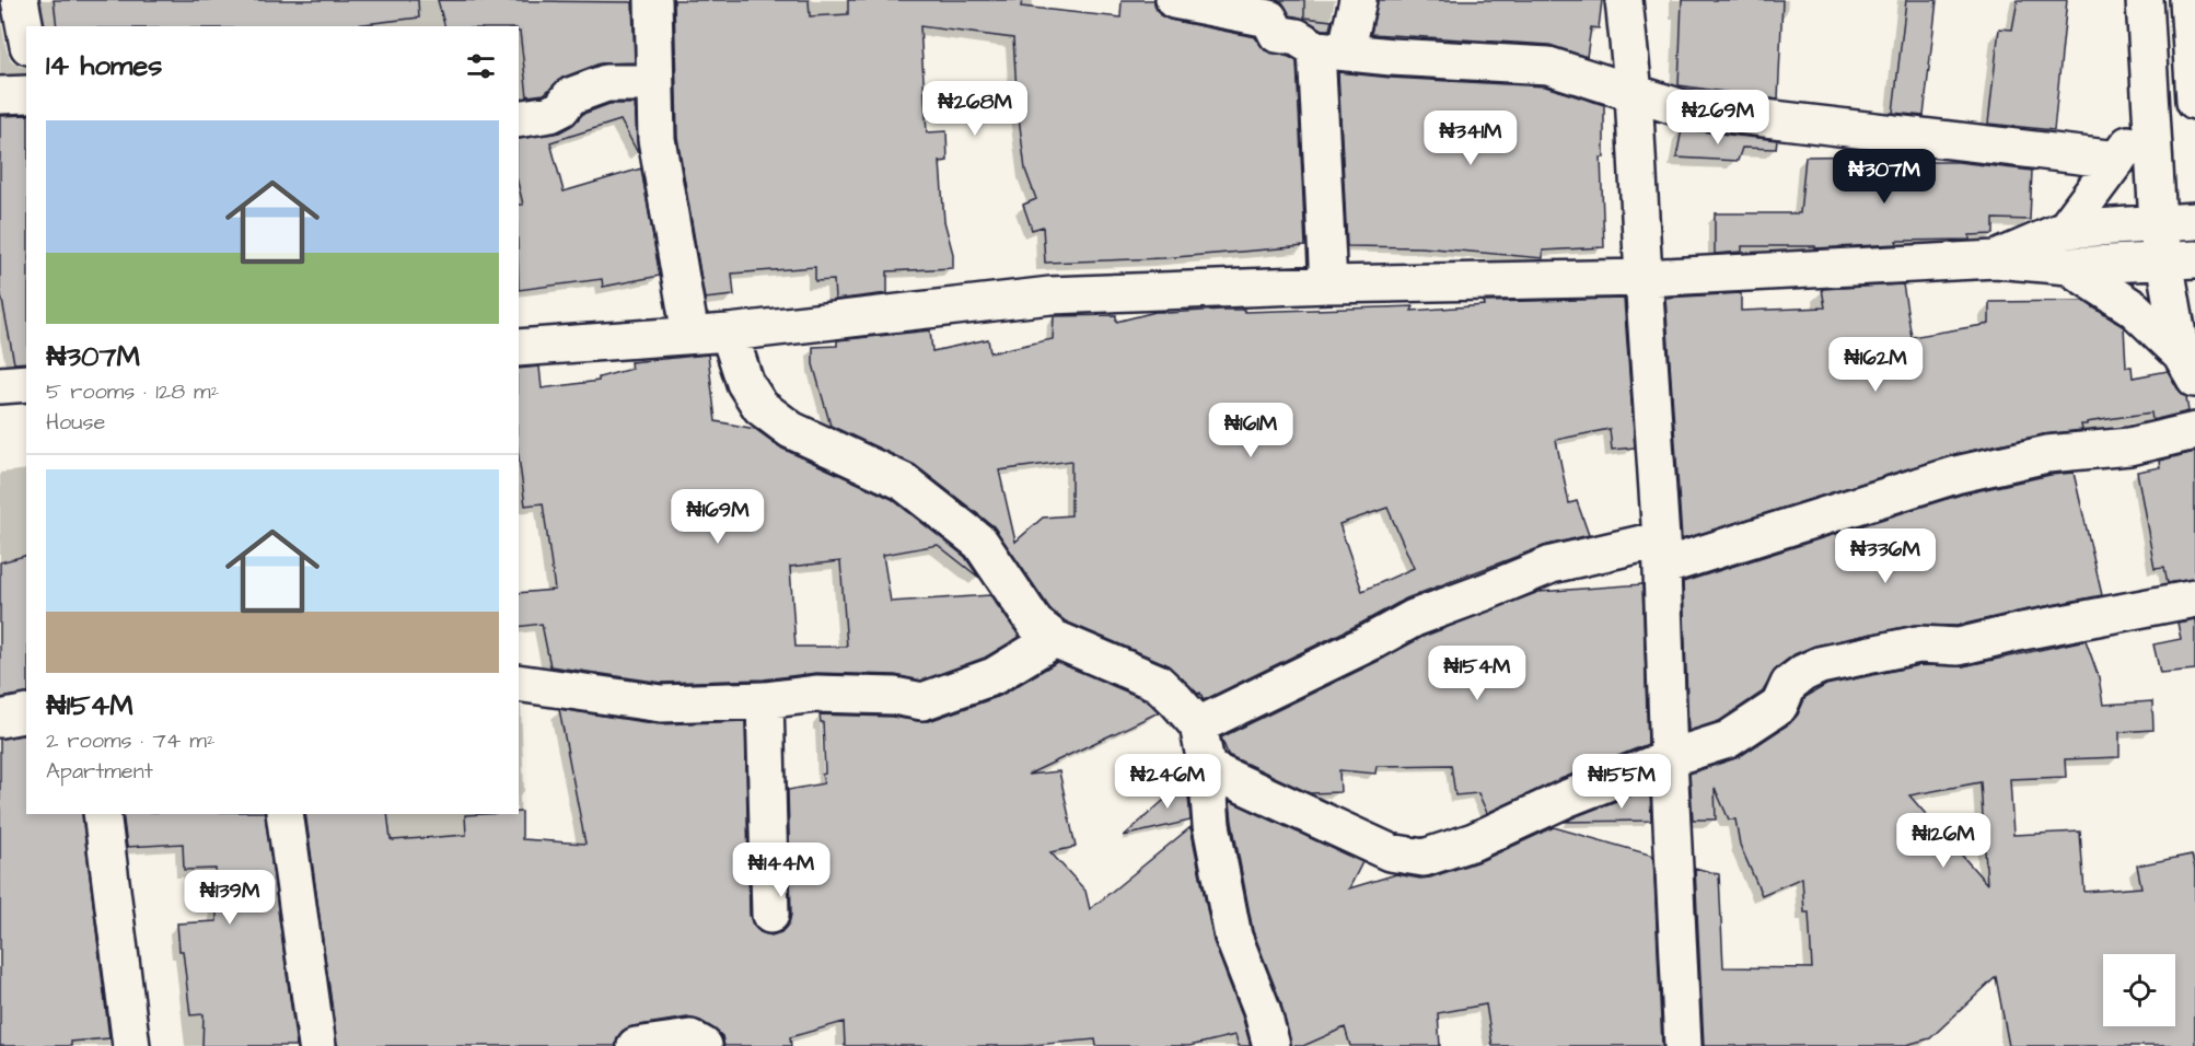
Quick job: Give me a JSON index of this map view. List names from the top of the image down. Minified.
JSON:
{"page":{"heading":"14 homes","price":["₦268M","₦269M","₦341M","₦307M","₦162M","₦161M","₦169M","₦336M","₦154M","₦246M","₦155M","₦126M","₦144M","₦139M"],"list":[{"name":"₦307M","note":"5 rooms · 128 m² · House"},{"name":"₦154M","note":"2 rooms · 74 m² · Apartment"}]}}
